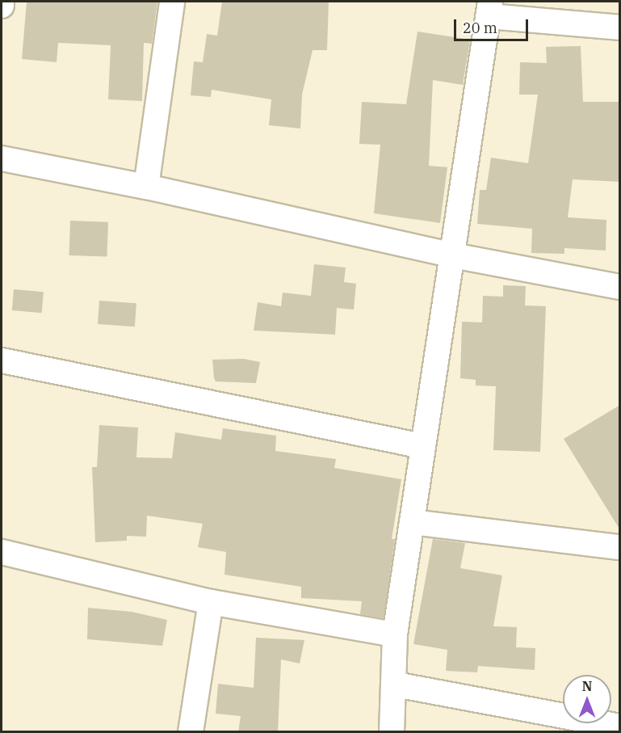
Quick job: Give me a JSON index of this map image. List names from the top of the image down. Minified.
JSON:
{"scale_bar":"20 m","north":"top"}
